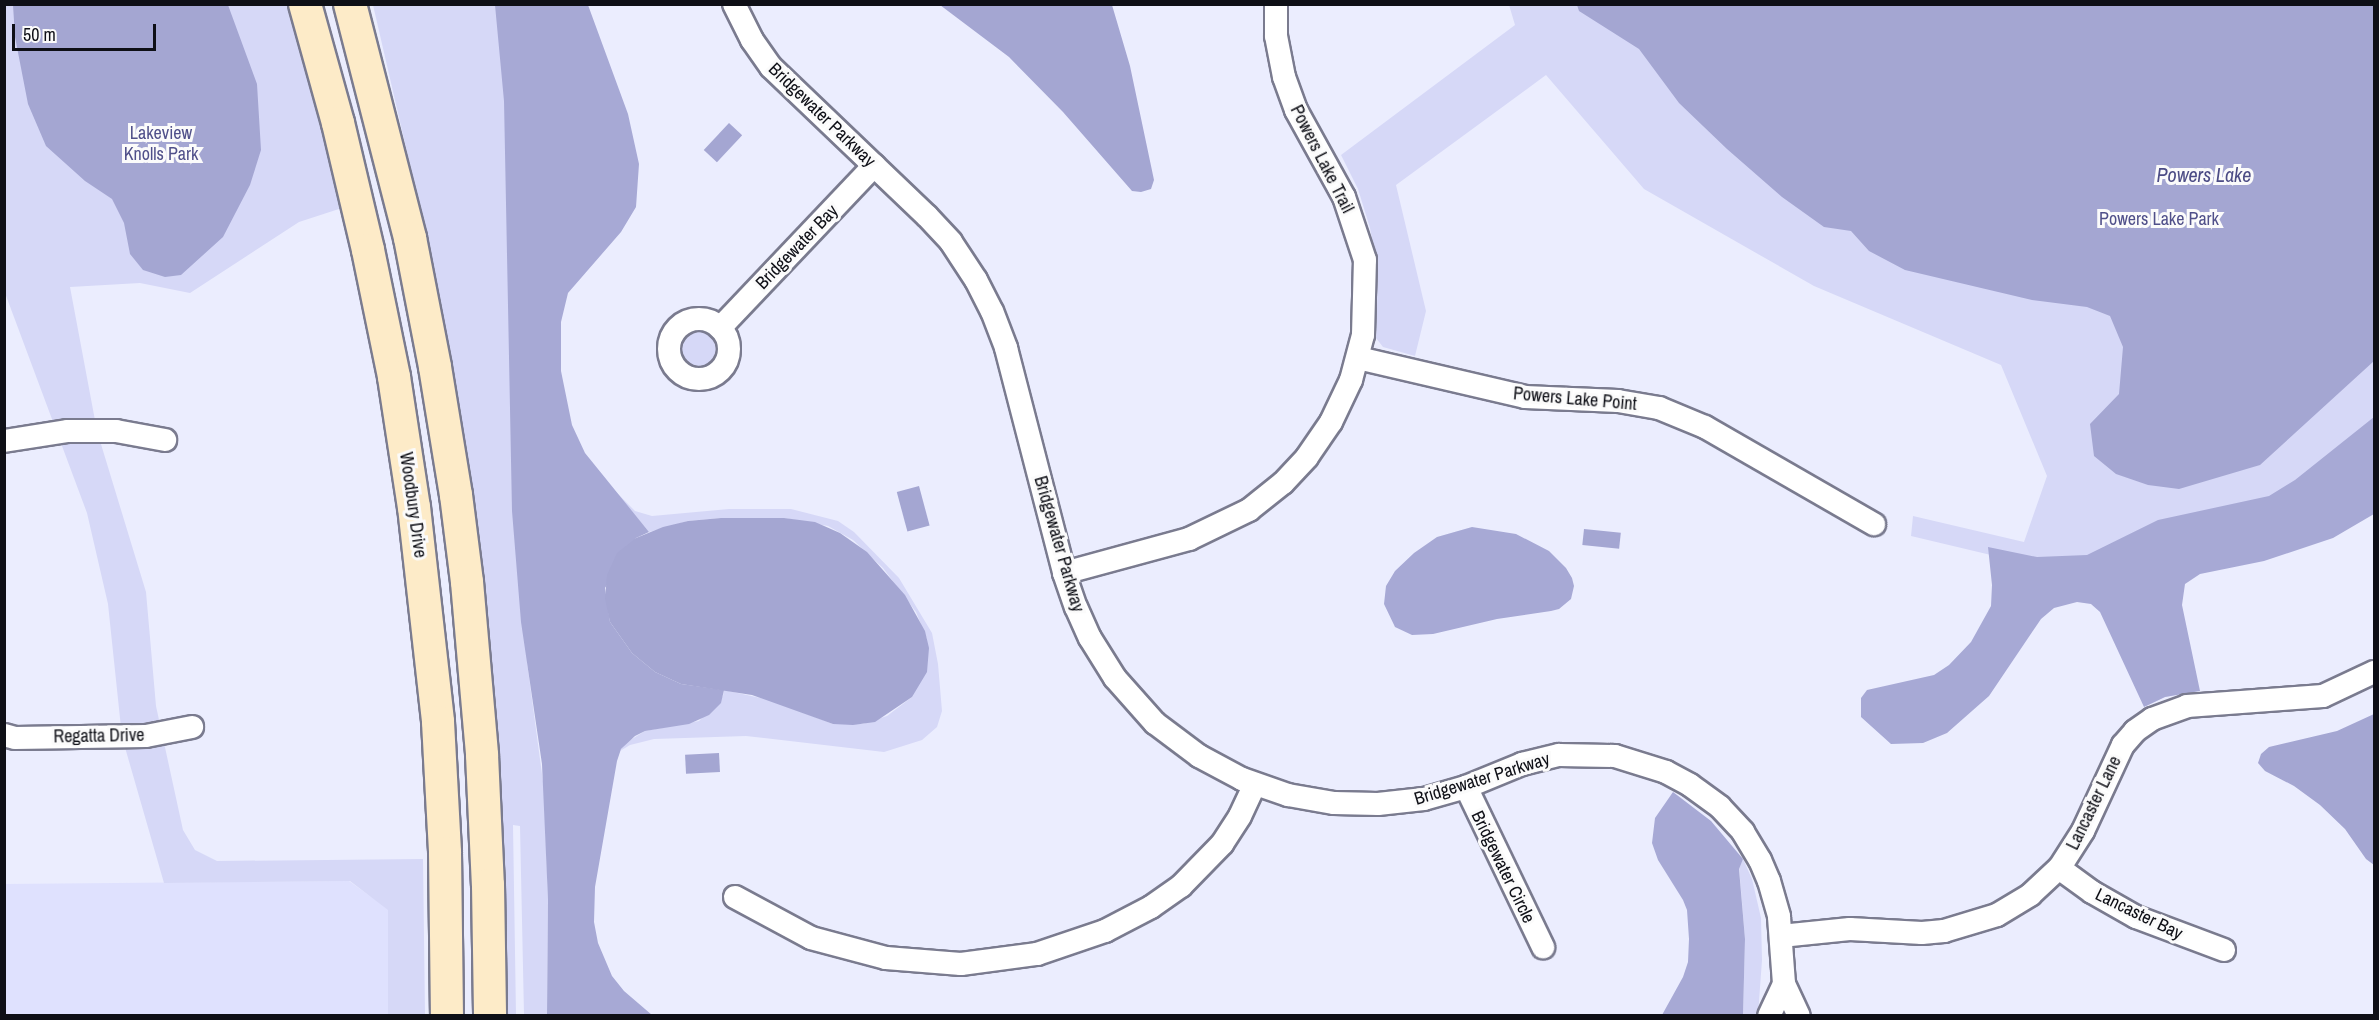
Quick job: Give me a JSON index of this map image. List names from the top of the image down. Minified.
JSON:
{"streets":{"main road":["Woodbury Drive"],"street":["Bridgewater Parkway","Powers Lake Trail","Bridgewater Bay","Powers Lake Point","Regatta Drive","Lancaster Lane","Bridgewater Circle","Lancaster Bay"]},"crossings":[["Bridgewater Parkway","Powers Lake Trail"],["Bridgewater Parkway","Bridgewater Bay"],["Bridgewater Parkway","Lancaster Lane"],["Bridgewater Parkway","Bridgewater Circle"],["Powers Lake Trail","Powers Lake Point"],["Lancaster Lane","Lancaster Bay"]],"water":["Powers Lake"],"parks":["Lakeview Knolls Park","Powers Lake Park"],"scale_bar":"50 m"}
